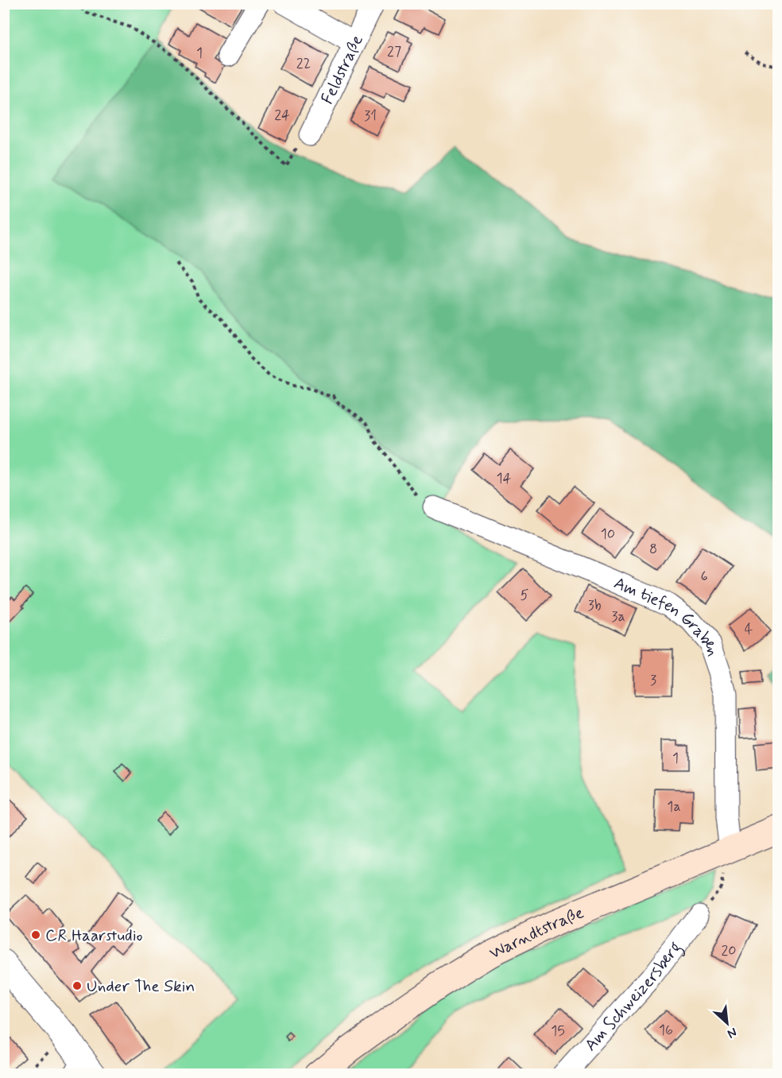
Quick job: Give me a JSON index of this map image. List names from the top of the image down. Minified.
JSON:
{"streets":{"main road":["Warndtstraße"],"street":["Feldstraße","Am tiefen Graben","Am Schweizersberg"]},"crossings":[["Am tiefen Graben","Warndtstraße"]],"places":["CR Haarstudio","Under The Skin"],"house_numbers":["27","1","22","24","31","14","10","8","6","5","3b","3a","4","3","1","1a","20","16","15"],"north":"bottom right"}
